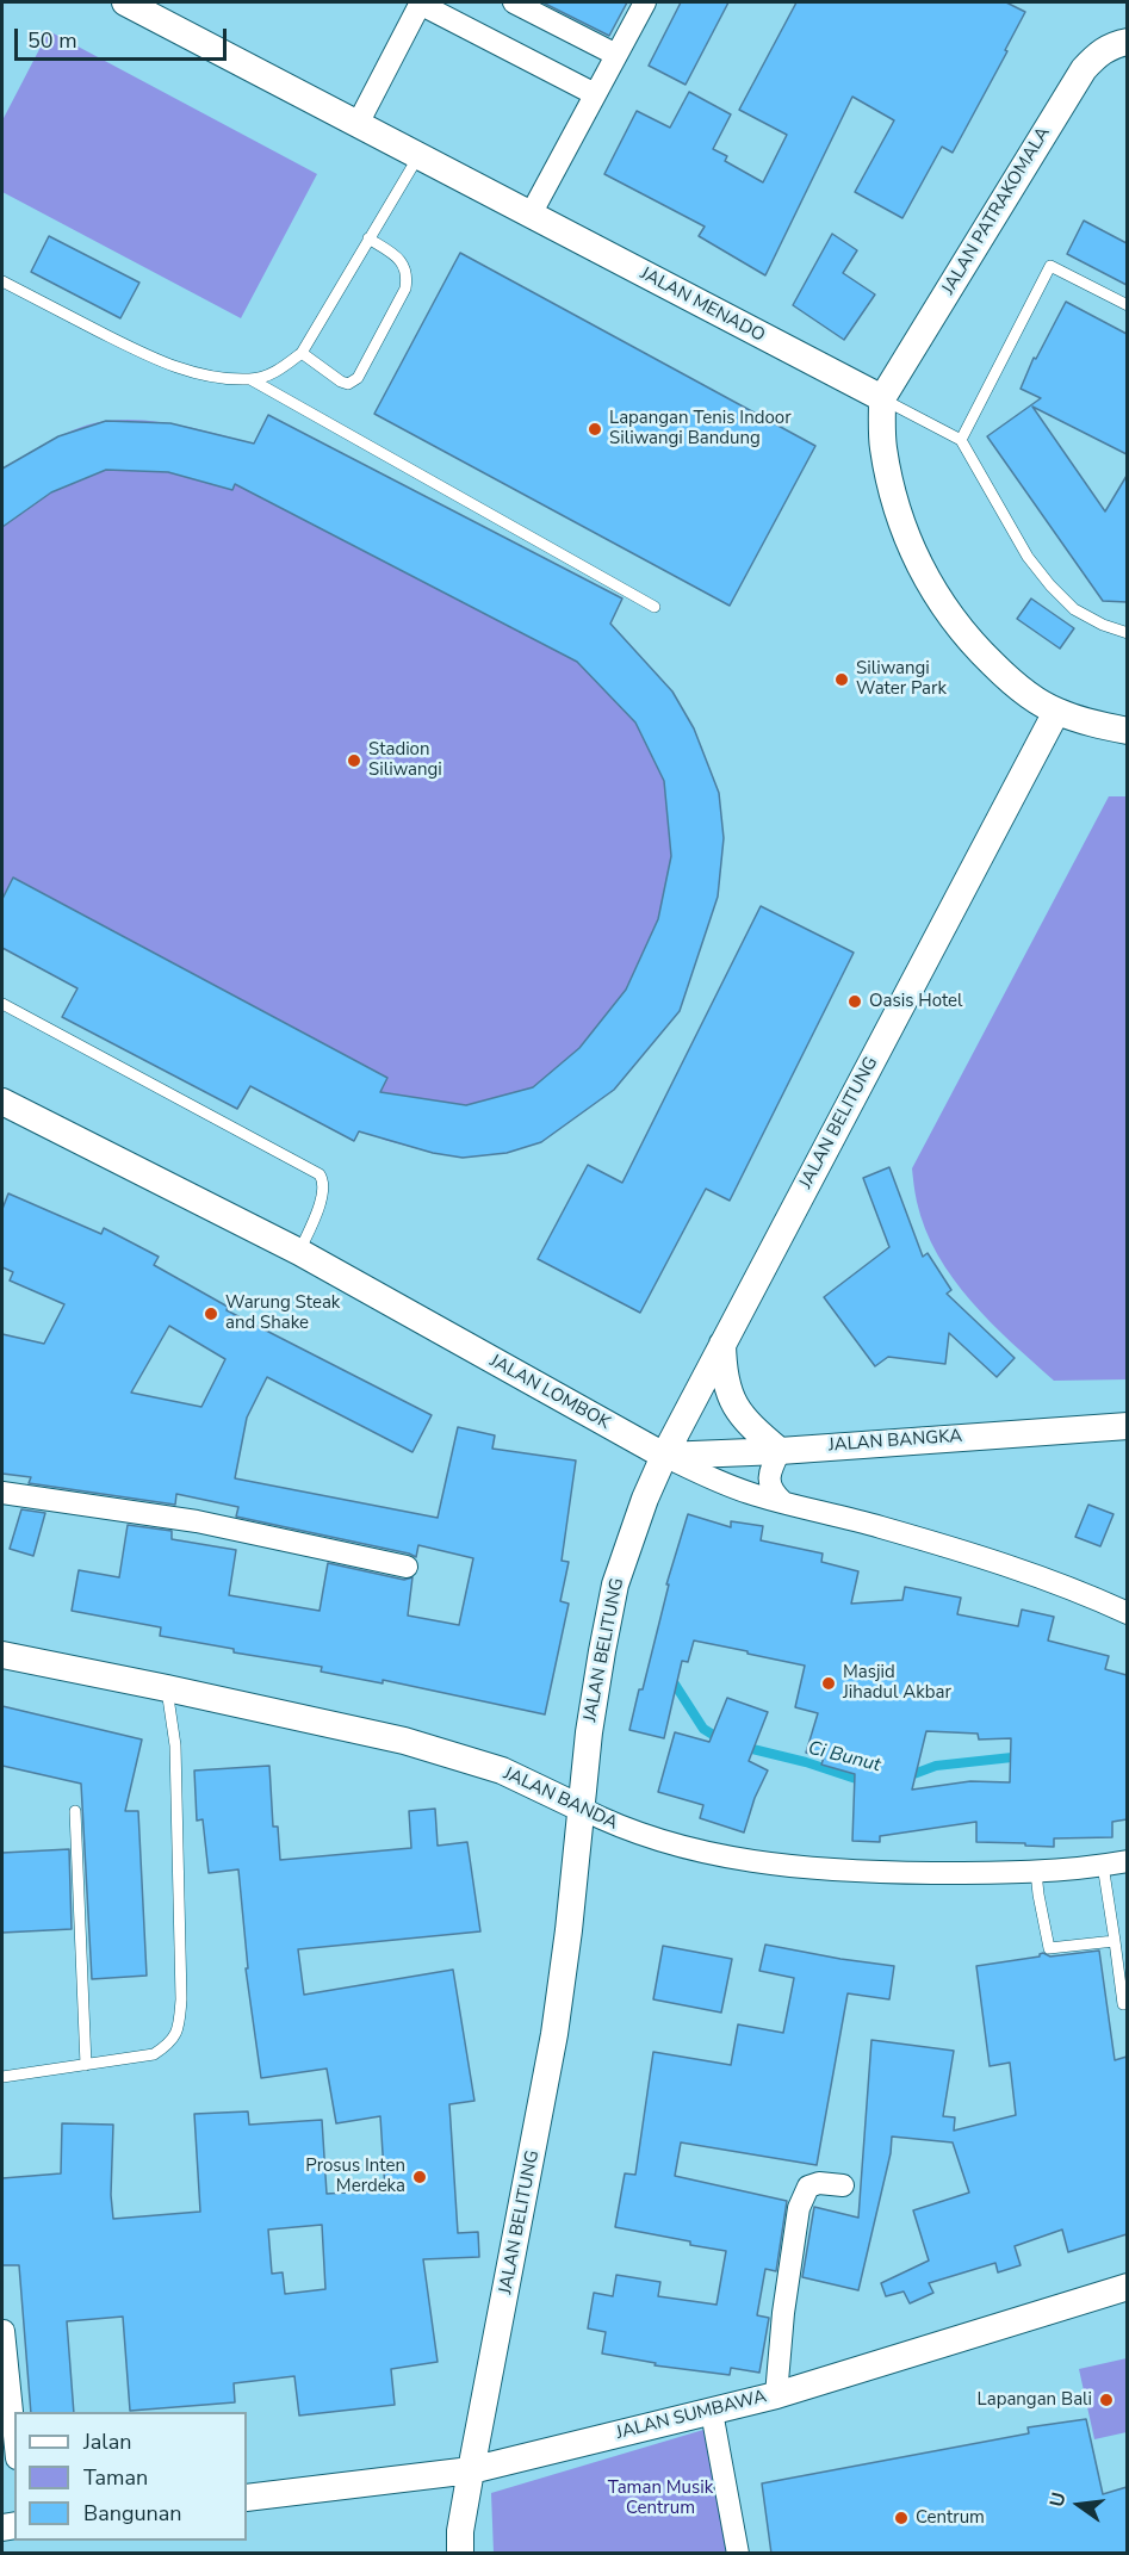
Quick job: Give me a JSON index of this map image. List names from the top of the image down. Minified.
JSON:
{"streets":{"street":["JALAN PATRAKOMALA","JALAN MENADO","JALAN BELITUNG","JALAN LOMBOK","JALAN BANGKA","JALAN BANDA","JALAN SUMBAWA"]},"crossings":[["JALAN PATRAKOMALA","JALAN MENADO"],["JALAN BELITUNG","JALAN LOMBOK"],["JALAN BELITUNG","JALAN BANGKA"],["JALAN BELITUNG","JALAN BANDA"],["JALAN BELITUNG","JALAN SUMBAWA"],["JALAN LOMBOK","JALAN BANGKA"]],"water":["Ci Bunut"],"parks":["Taman Musik Centrum"],"places":["Lapangan Tenis Indoor Siliwangi Bandung","Siliwangi Water Park","Stadion Siliwangi","Oasis Hotel","Warung Steak and Shake","Masjid Jihadul Akbar","Prosus Inten Merdeka","Lapangan Bali","Centrum"],"legend":["Jalan","Taman","Bangunan"],"scale_bar":"50 m","north":"left"}
